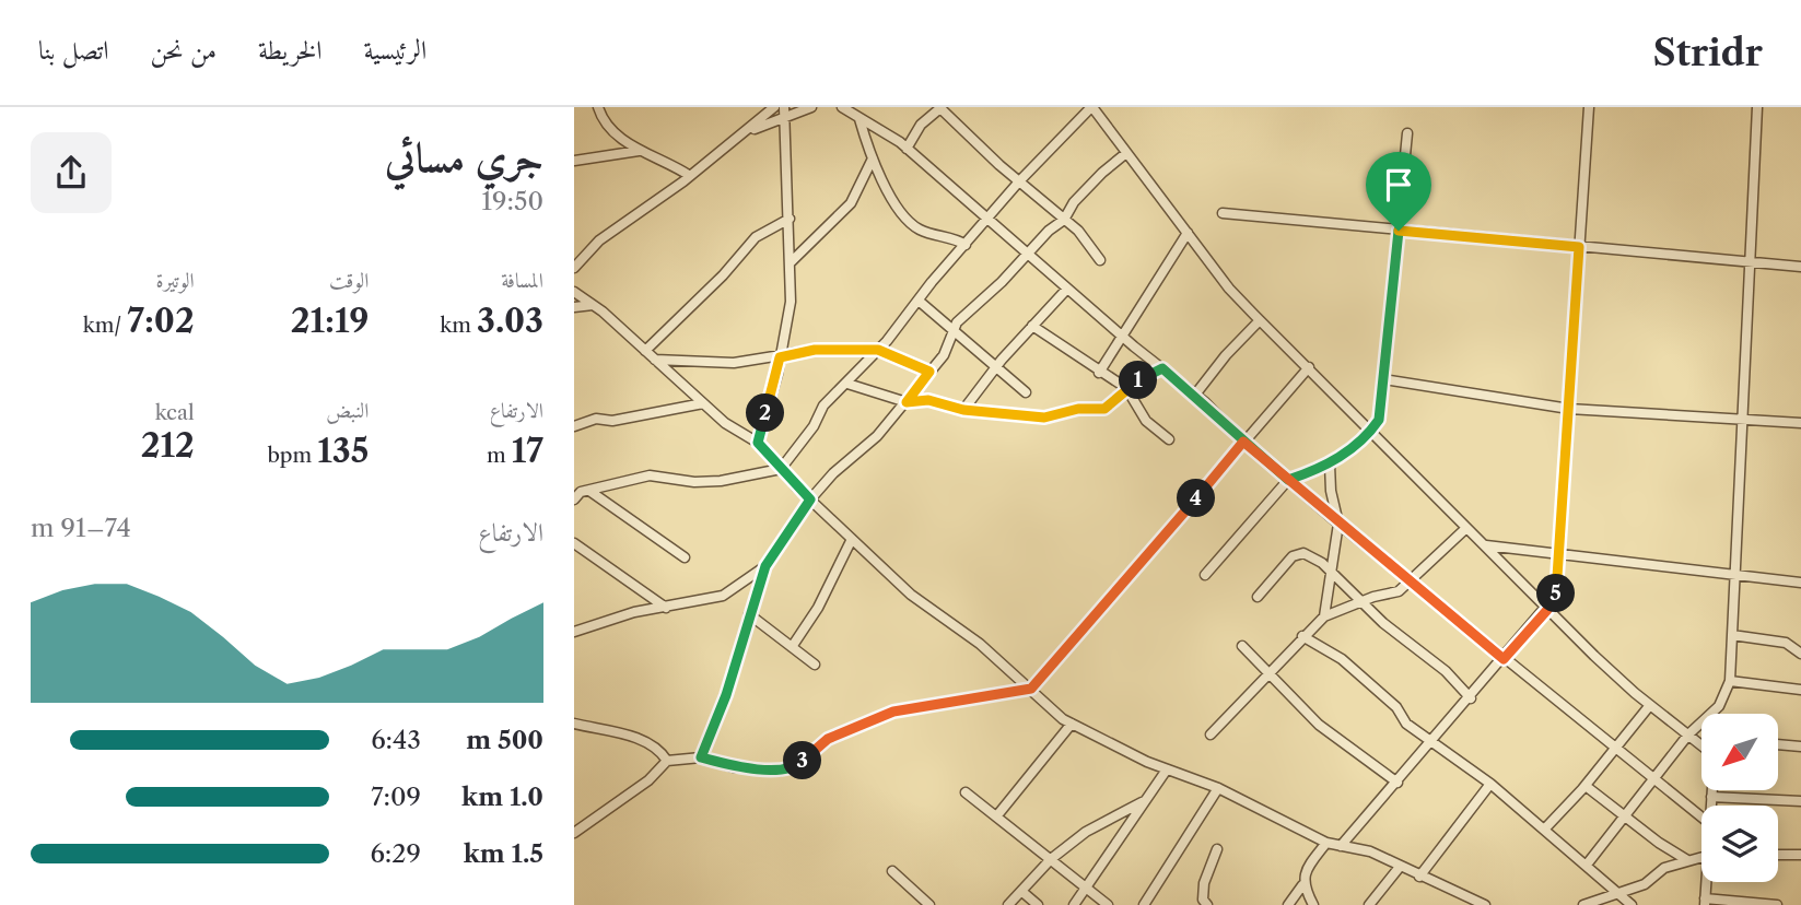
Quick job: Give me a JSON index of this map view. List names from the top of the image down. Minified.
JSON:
{"north":"bottom left","page":{"header":"Stridr","nav":["الرئيسية","الخريطة","من نحن","اتصل بنا"],"heading":["جري مسائي","19:50"],"stats":[["المسافة","3.03 km"],["الوقت","21:19"],["الوتيرة","7:02 /km"],["الارتفاع","17 m"],["النبض","135 bpm"],["kcal","212"]],"pins":["1","2","4","5","3"],"chart":["الارتفاع","74–91 m"],"list":[{"name":"500 m","note":"6:43"},{"name":"1.0 km","note":"7:09"},{"name":"1.5 km","note":"6:29"}]}}
